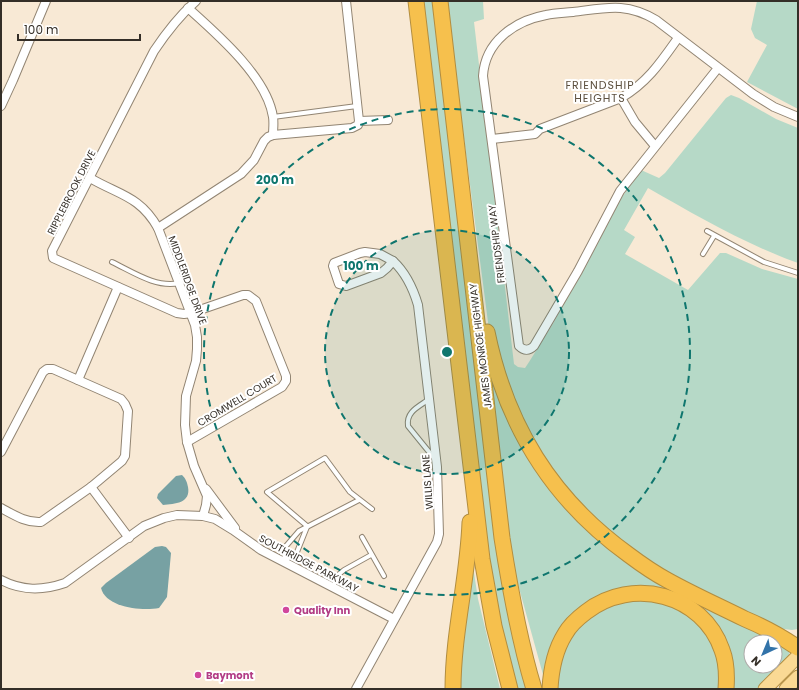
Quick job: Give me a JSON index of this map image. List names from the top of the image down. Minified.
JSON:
{"streets":{"highway":["JAMES MONROE HIGHWAY"],"street":["RIPPLEBROOK DRIVE","FRIENDSHIP WAY","MIDDLERIDGE DRIVE","CROMWELL COURT","WILLIS LANE","SOUTHRIDGE PARKWAY"]},"crossings":[["RIPPLEBROOK DRIVE","MIDDLERIDGE DRIVE"],["RIPPLEBROOK DRIVE","CROMWELL COURT"],["MIDDLERIDGE DRIVE","CROMWELL COURT"],["MIDDLERIDGE DRIVE","SOUTHRIDGE PARKWAY"],["WILLIS LANE","SOUTHRIDGE PARKWAY"]],"districts":["FRIENDSHIP HEIGHTS"],"places":["Quality Inn","Baymont"],"scale_bar":"100 m","north":"bottom left","rings":["200 m","100 m"]}
